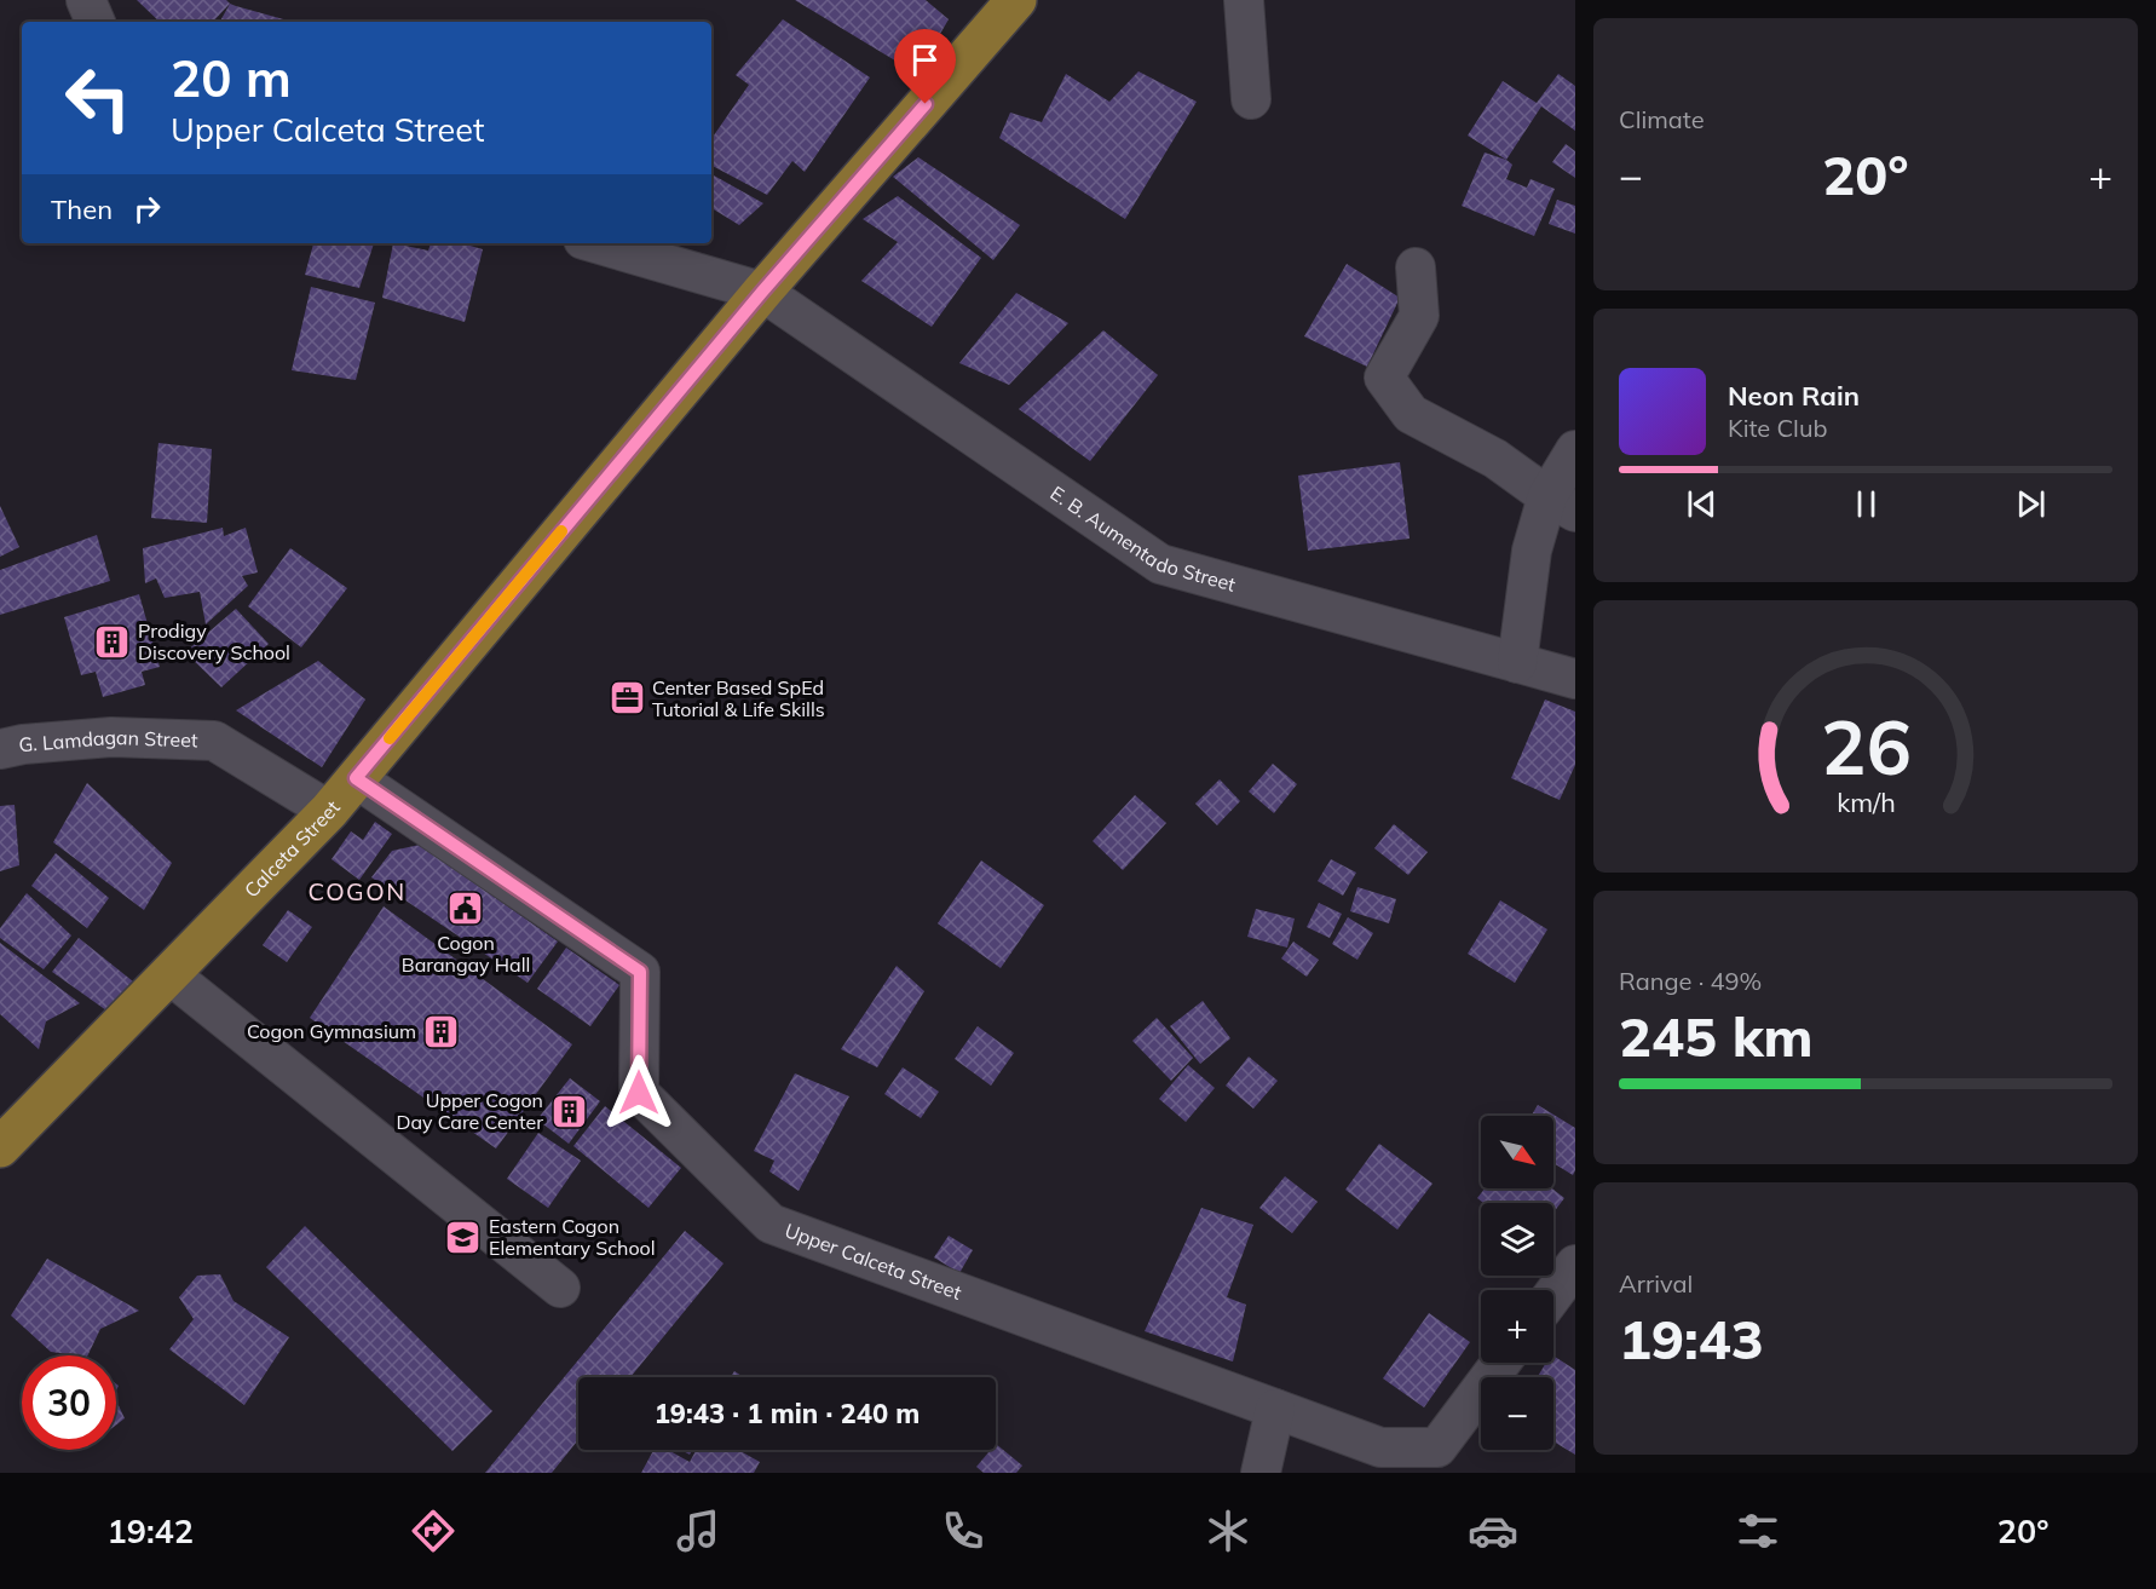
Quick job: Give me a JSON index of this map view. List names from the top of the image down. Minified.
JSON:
{"streets":{"main road":["Calceta Street"],"street":["E. B. Aumentado Street","G. Lamdagan Street","Upper Calceta Street"]},"crossings":[["E. B. Aumentado Street","Calceta Street"],["G. Lamdagan Street","Calceta Street"],["Calceta Street","Upper Calceta Street"]],"districts":["COGON"],"places":{"building":["Prodigy Discovery School","Cogon Gymnasium","Upper Cogon Day Care Center"],"office":["Center Based SpEd Tutorial & Life Skills"],"public building":["Cogon Barangay Hall"],"school or university":["Eastern Cogon Elementary School"]},"north":"bottom right","page":{"tile":["Climate",["Range · 49%","245 km"],["Arrival","19:43"]],"turn":["20 m","Upper Calceta Street"],"heat":["−","20°","+"],"then":"Then","song":["Neon Rain","Kite Club"],"map_buttons":["+","−"],"limit":"30","trip":"19:43 · 1 min · 240 m","tabs":["19:42","20°"],"gauge":["26","km/h"]}}
